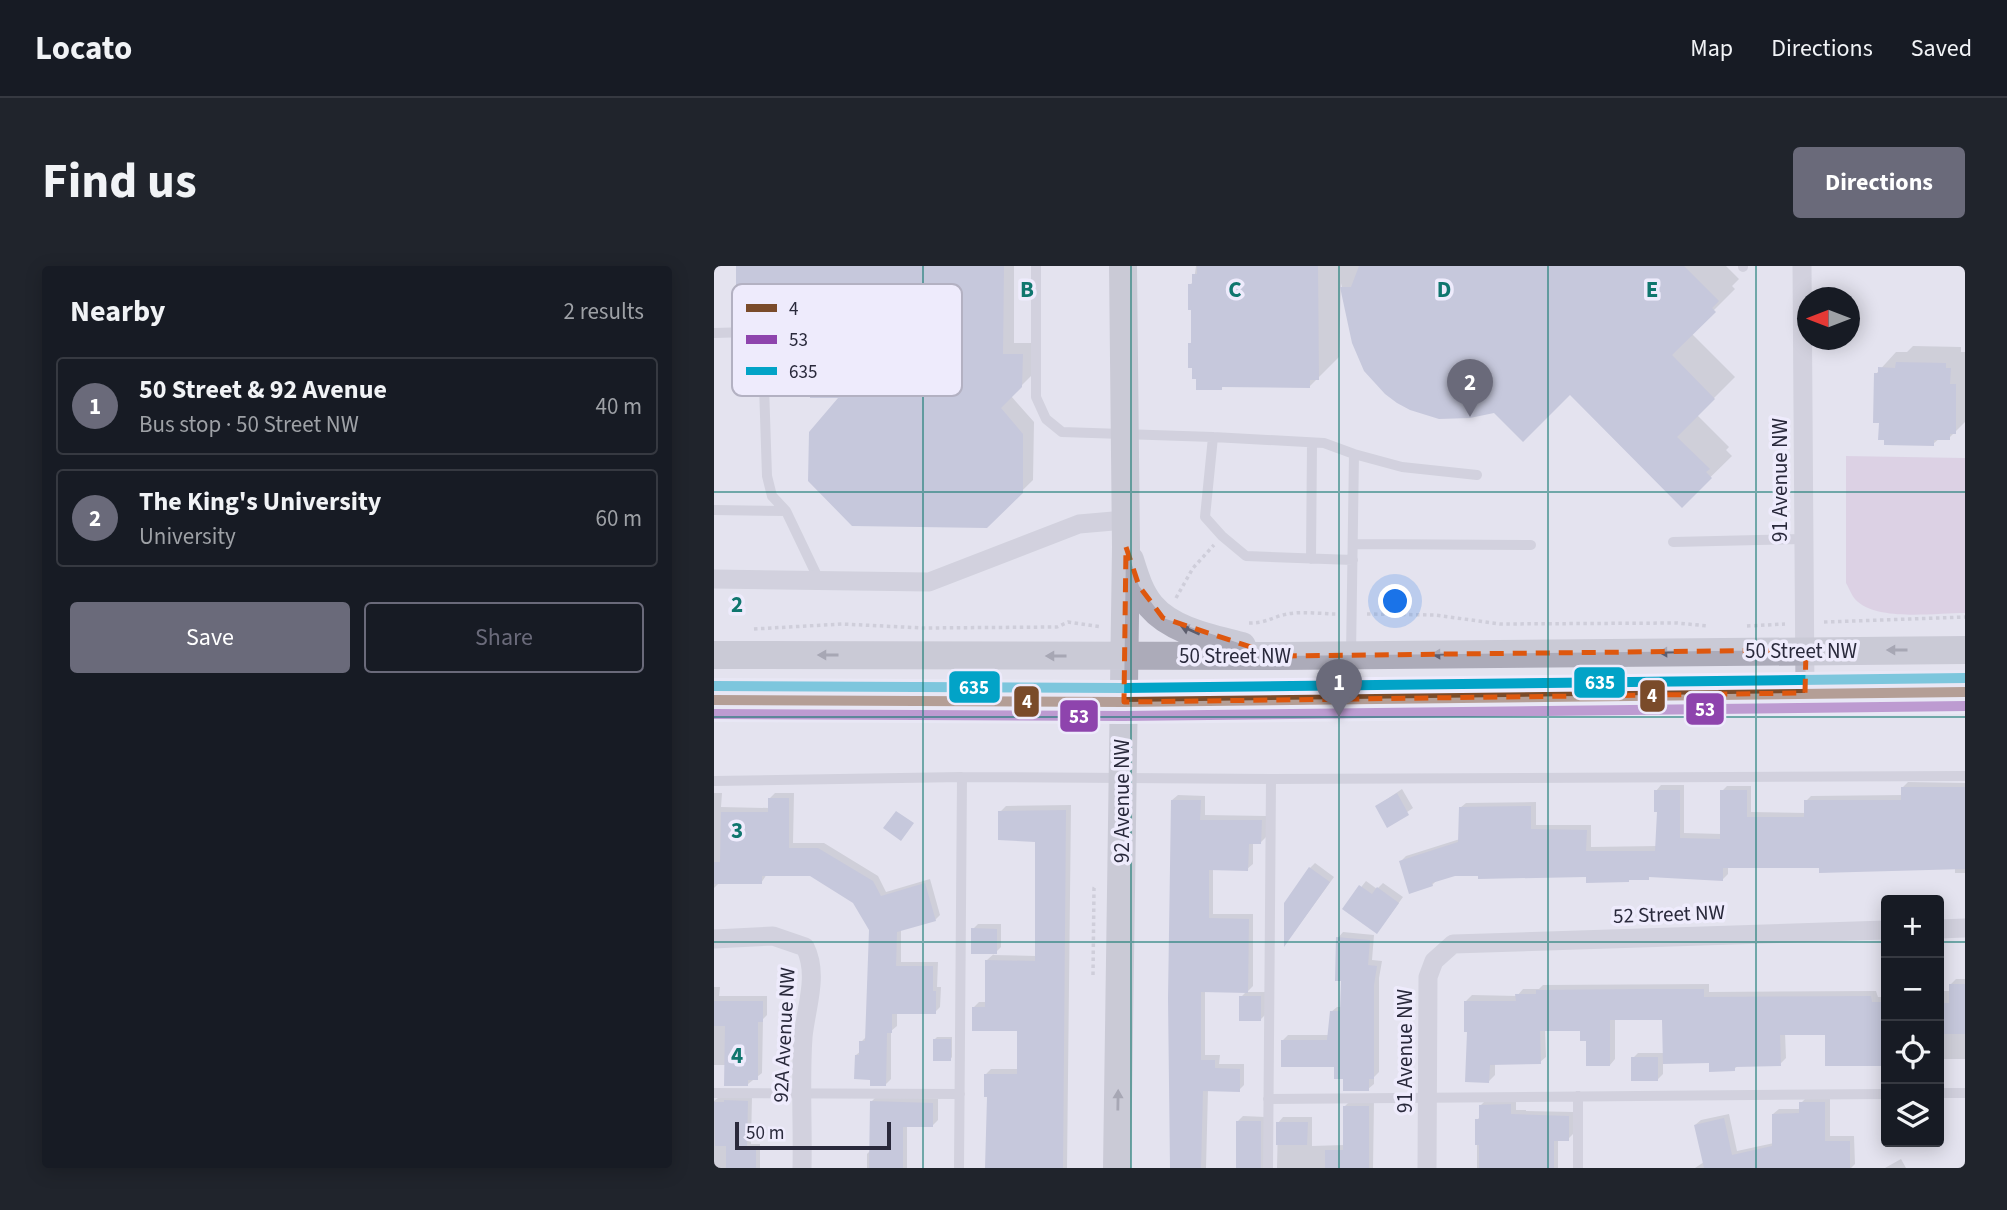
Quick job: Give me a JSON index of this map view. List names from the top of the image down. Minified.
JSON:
{"streets":{"main road":["50 Street NW","92 Avenue NW"],"street":["91 Avenue NW","52 Street NW","92A Avenue NW"]},"crossings":[["91 Avenue NW","50 Street NW"],["91 Avenue NW","52 Street NW"],["50 Street NW","92 Avenue NW"]],"one_way":["92 Avenue NW"],"lines":["transit line 635","transit line 4","transit line 53"],"legend":["4","53","635"],"scale_bar":"50 m","north":"left","page":{"header":"Locato","nav":["Map","Directions","Saved"],"title":"Find us","buttons":["Directions",["Save","Share"]],"heading":["Nearby","2 results"],"list":[{"mark":"1","name":"50 Street & 92 Avenue","note":"Bus stop · 50 Street NW","value":"40 m"},{"mark":"2","name":"The King's University","note":"University","value":"60 m"}],"pins":["2","1"],"map_buttons":["+","−"],"scale":"50 m"},"grid":{"columns":["B","C","D","E"],"rows":["2","3","4"]}}
